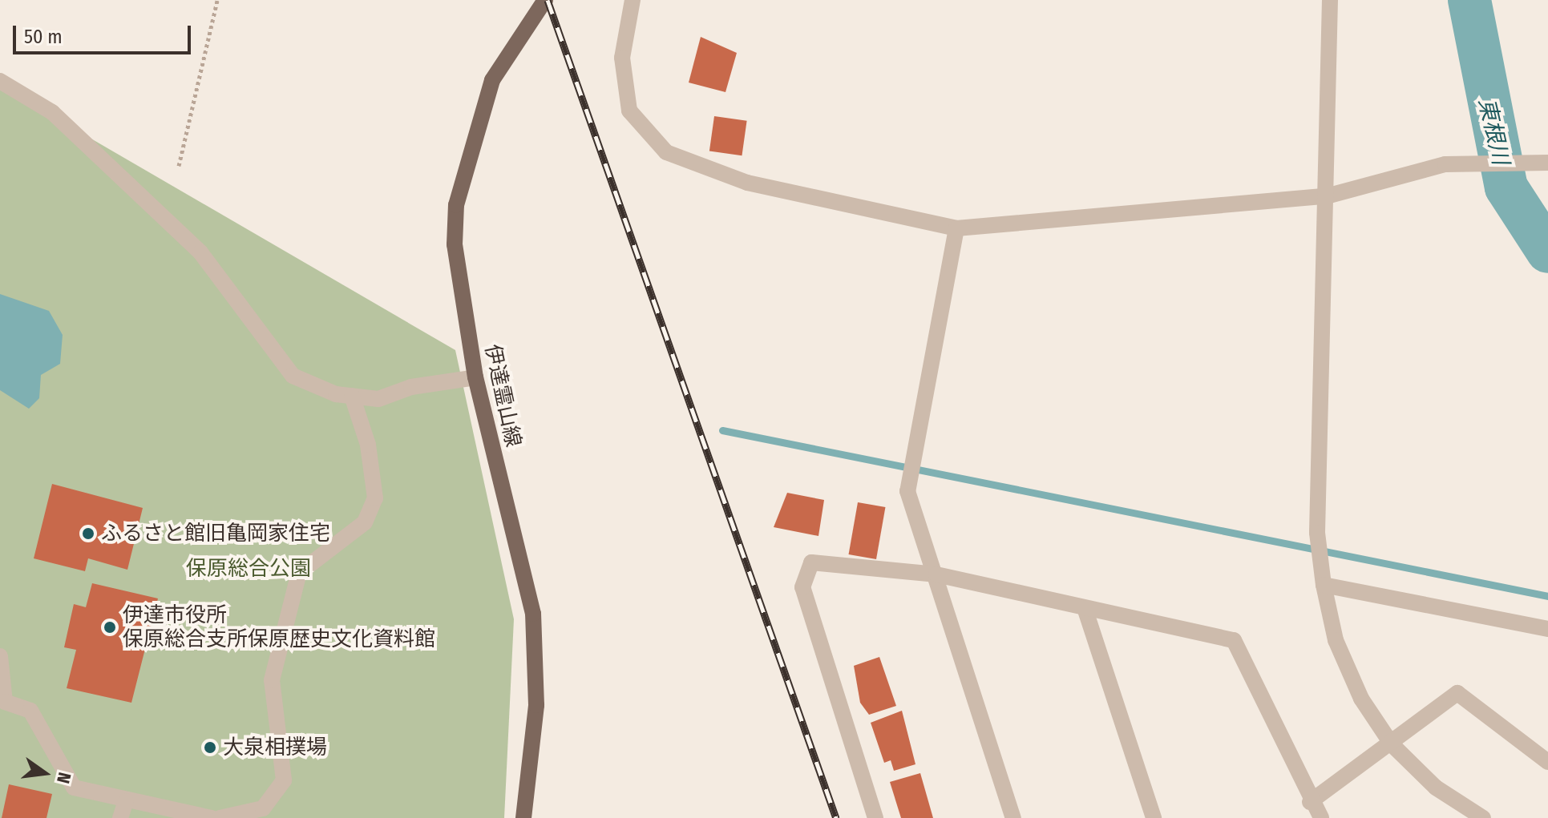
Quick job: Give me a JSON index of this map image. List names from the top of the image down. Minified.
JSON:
{"streets":{"main road":["伊達霊山線"]},"water":["東根川"],"parks":["保原総合公園"],"places":["ふるさと館旧亀岡家住宅","伊達市役所 保原総合支所保原歴史文化資料館","大泉相撲場"],"scale_bar":"50 m","north":"right"}
